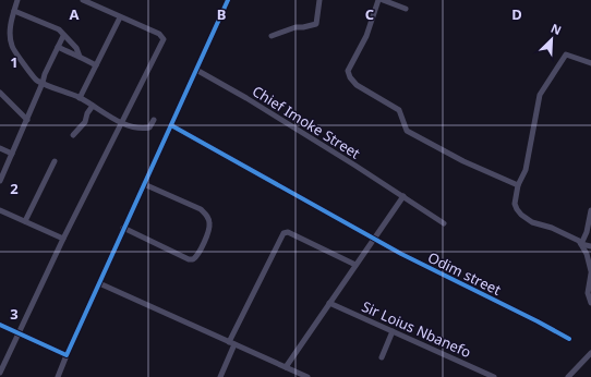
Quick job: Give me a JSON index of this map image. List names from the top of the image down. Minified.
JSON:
{"streets":{"street":["Chief Imoke Street","Odim street","Sir Loius Nbanefo"]},"north":"top right","grid":{"columns":["A","B","C","D"],"rows":["1","2","3"]}}
